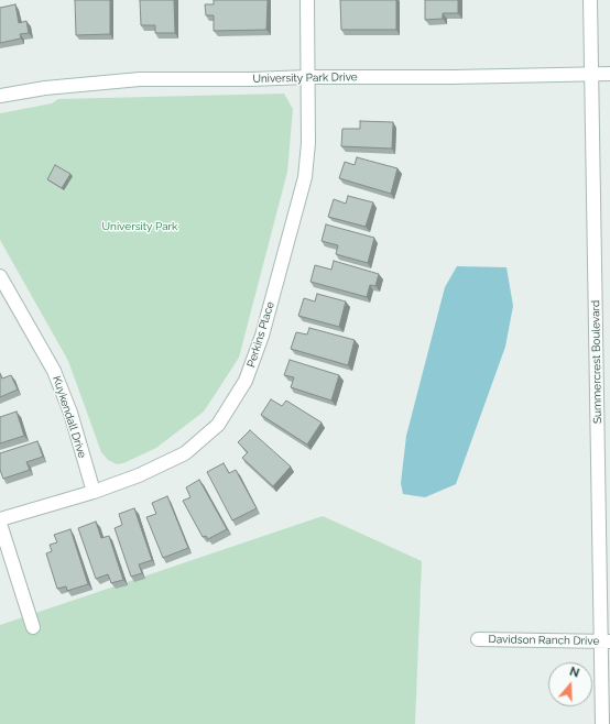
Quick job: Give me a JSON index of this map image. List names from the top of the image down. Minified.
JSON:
{"streets":{"street":["University Park Drive","Perkins Place","Summercrest Boulevard","Kuykendall Drive","Davidson Ranch Drive"]},"crossings":[["University Park Drive","Perkins Place"],["University Park Drive","Summercrest Boulevard"],["Perkins Place","Kuykendall Drive"],["Summercrest Boulevard","Davidson Ranch Drive"]],"parks":["University Park"],"north":"top"}
